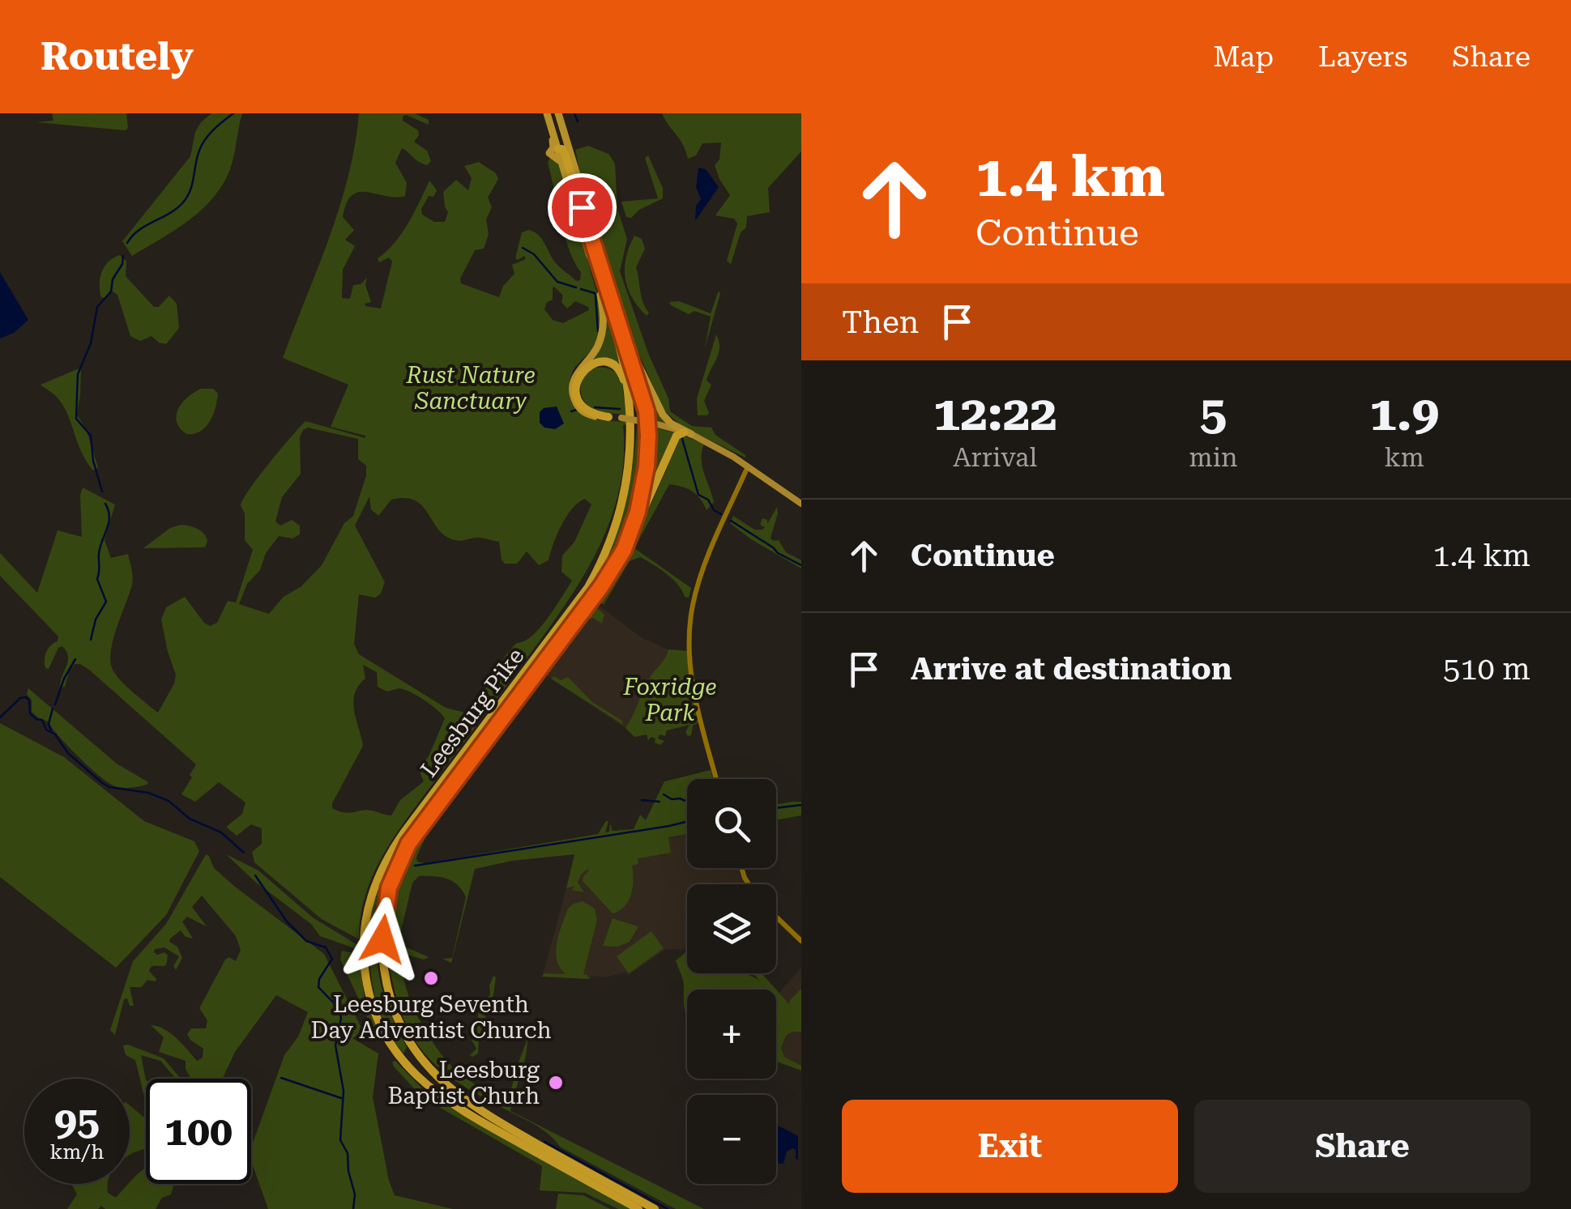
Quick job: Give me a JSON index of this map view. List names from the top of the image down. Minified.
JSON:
{"streets":{"highway":["Leesburg Pike"]},"parks":["Rust Nature Sanctuary","Foxridge Park"],"places":["Leesburg Seventh Day Adventist Church","Leesburg Baptist Churh"],"page":{"header":"Routely","nav":["Map","Layers","Share"],"turn":["1.4 km","Continue"],"then":"Then","eta":["12:22","Arrival","5","min","1.9","km"],"list":[{"name":"Continue","value":"1.4 km"},{"name":"Arrive at destination","value":"510 m"}],"map_buttons":["+","−"],"speed":"95 km/h","limit":"100","buttons":["Exit","Share"]}}
